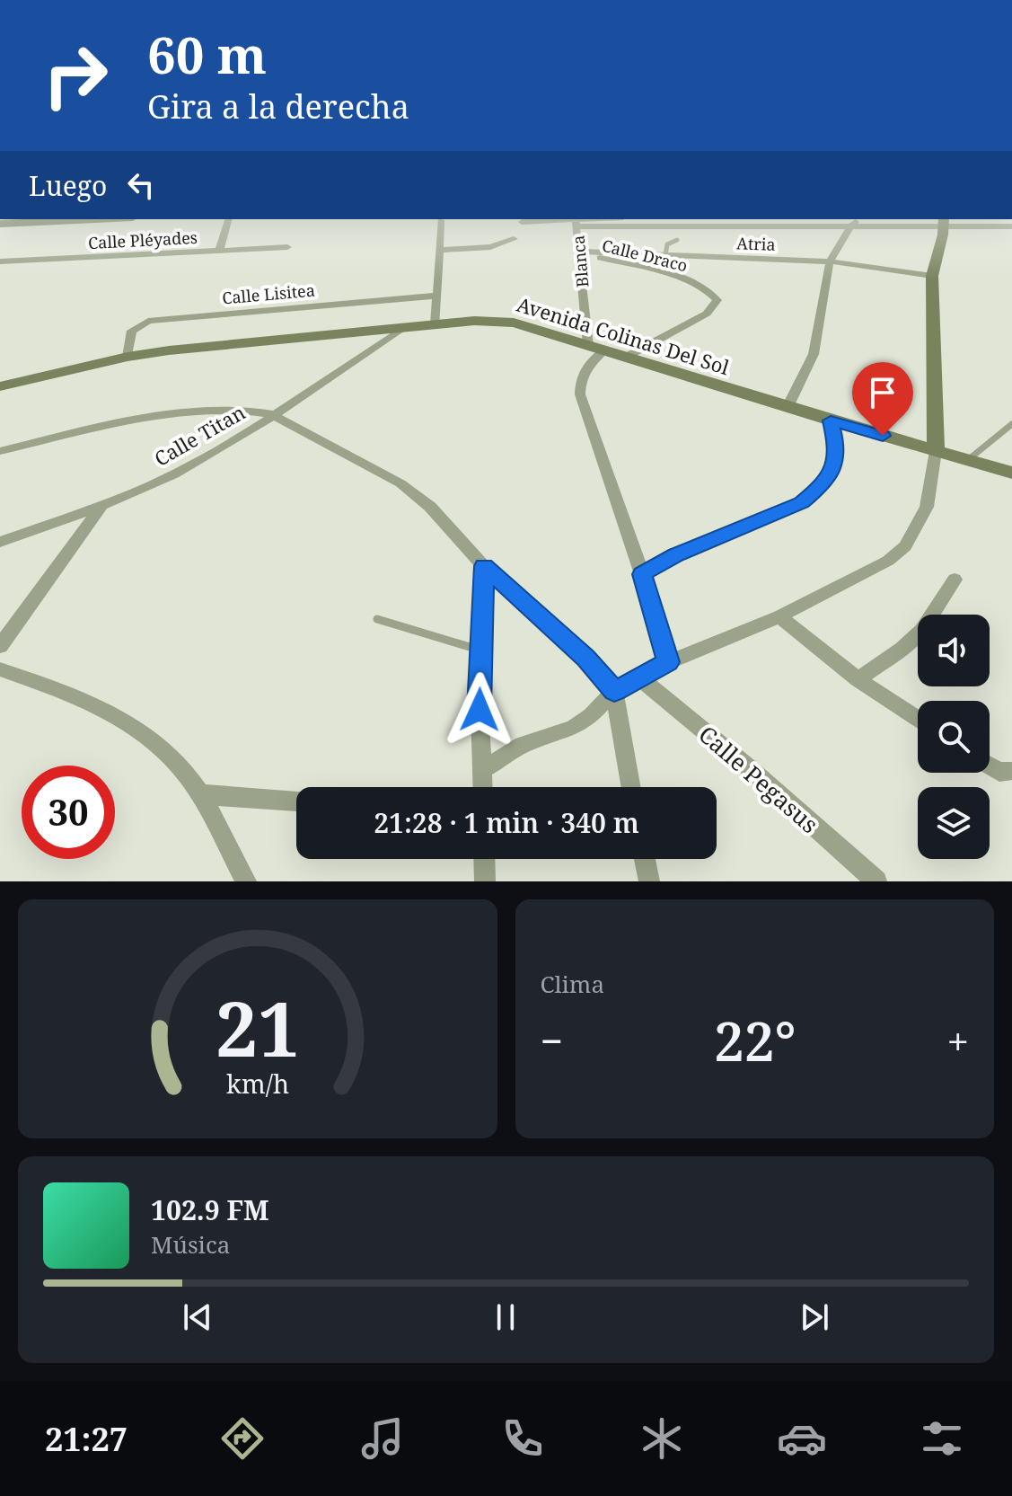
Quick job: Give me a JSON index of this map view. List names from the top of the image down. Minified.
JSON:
{"streets":{"street":["Calle Pléyades","Atria","Calle Draco","Blanca","Calle Lisitea","Avenida Colinas Del Sol","Calle Titan","Calle Pegasus"]},"crossings":[["Atria","Calle Draco"],["Atria","Blanca"],["Calle Draco","Blanca"],["Calle Draco","Avenida Colinas Del Sol"],["Blanca","Avenida Colinas Del Sol"],["Calle Lisitea","Avenida Colinas Del Sol"],["Avenida Colinas Del Sol","Calle Titan"]],"page":{"turn":["60 m","Gira a la derecha"],"then":"Luego","limit":"30","trip":"21:28 · 1 min · 340 m","tile":"Clima","heat":["−","22°","+"],"song":["102.9 FM","Música"],"tabs":"21:27","gauge":["21","km/h"]}}
